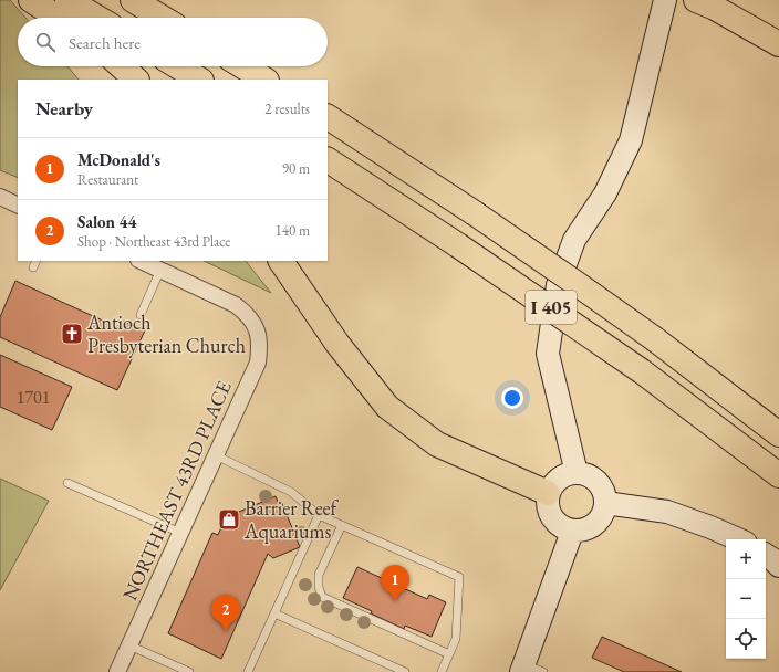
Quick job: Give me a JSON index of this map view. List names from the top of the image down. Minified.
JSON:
{"streets":{"highway":["I 405"],"street":["NORTHEAST 43RD PLACE"]},"places":{"church":["Antioch Presbyterian Church"],"shop":["Barrier Reef Aquariums"]},"house_numbers":["1701"],"page":{"search":"Search here","heading":["Nearby","2 results"],"list":[{"mark":"1","name":"McDonald's","note":"Restaurant","value":"90 m"},{"mark":"2","name":"Salon 44","note":"Shop · Northeast 43rd Place","value":"140 m"}],"map_buttons":["+","−"],"pins":["1","2"]}}
